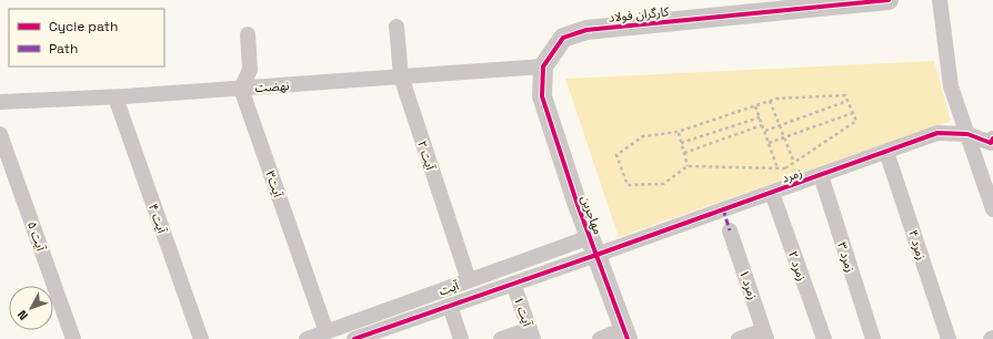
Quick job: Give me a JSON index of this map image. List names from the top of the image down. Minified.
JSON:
{"streets":{"street":["کارگران فولاد","نهضت","آیت ۲","زمرد","آیت۳","مهاجرین","آیت ۴","آیت ۵","زمرد ۴","زمرد ۳","زمرد ۲","زمرد ۱","آیت","آیت ۱"]},"crossings":[["کارگران فولاد","نهضت"],["کارگران فولاد","مهاجرین"],["نهضت","آیت ۲"],["نهضت","آیت۳"],["نهضت","مهاجرین"],["نهضت","آیت ۴"],["آیت ۲","آیت"],["زمرد","مهاجرین"],["زمرد","زمرد ۴"],["زمرد","زمرد ۳"],["زمرد","زمرد ۲"],["زمرد","آیت"],["آیت۳","آیت"],["مهاجرین","آیت"]],"legend":["Cycle path","Path"],"north":"bottom left"}
